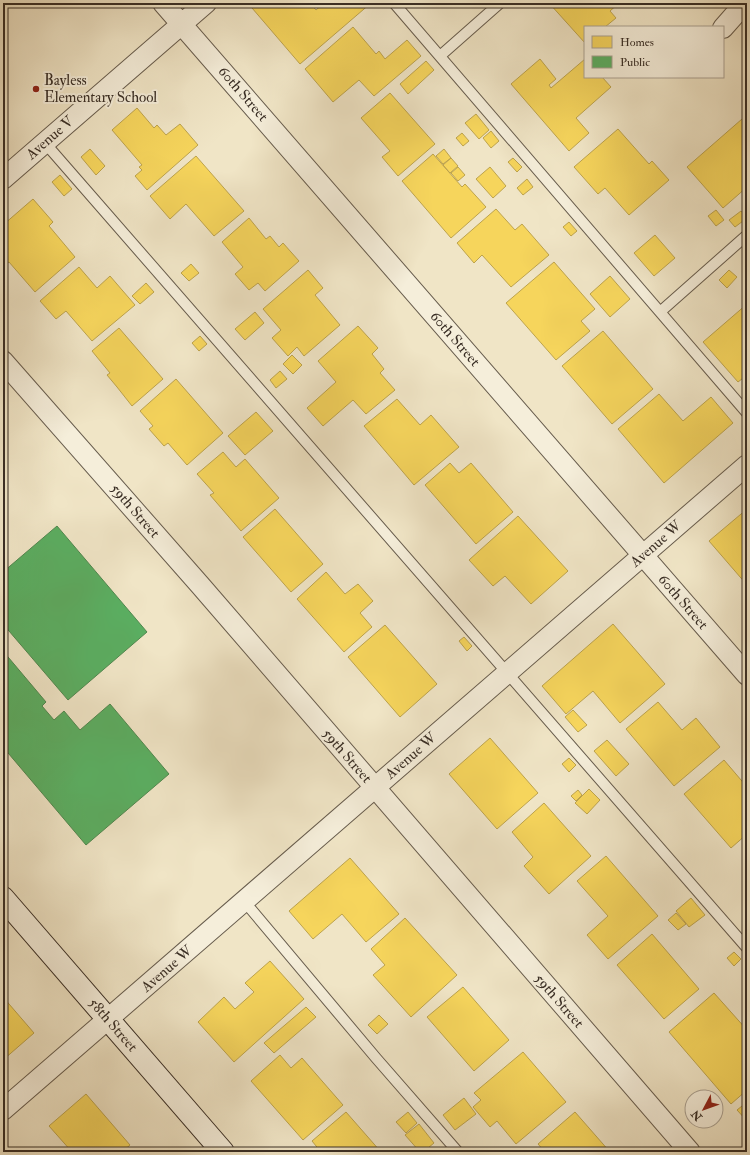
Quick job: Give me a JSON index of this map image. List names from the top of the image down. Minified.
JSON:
{"streets":{"street":["60th Street","Avenue V","59th Street","Avenue W","58th Street"]},"crossings":[["60th Street","Avenue V"],["60th Street","Avenue W"],["59th Street","Avenue W"],["Avenue W","58th Street"]],"places":["Bayless Elementary School"],"legend":["Homes","Public"],"north":"bottom left"}
